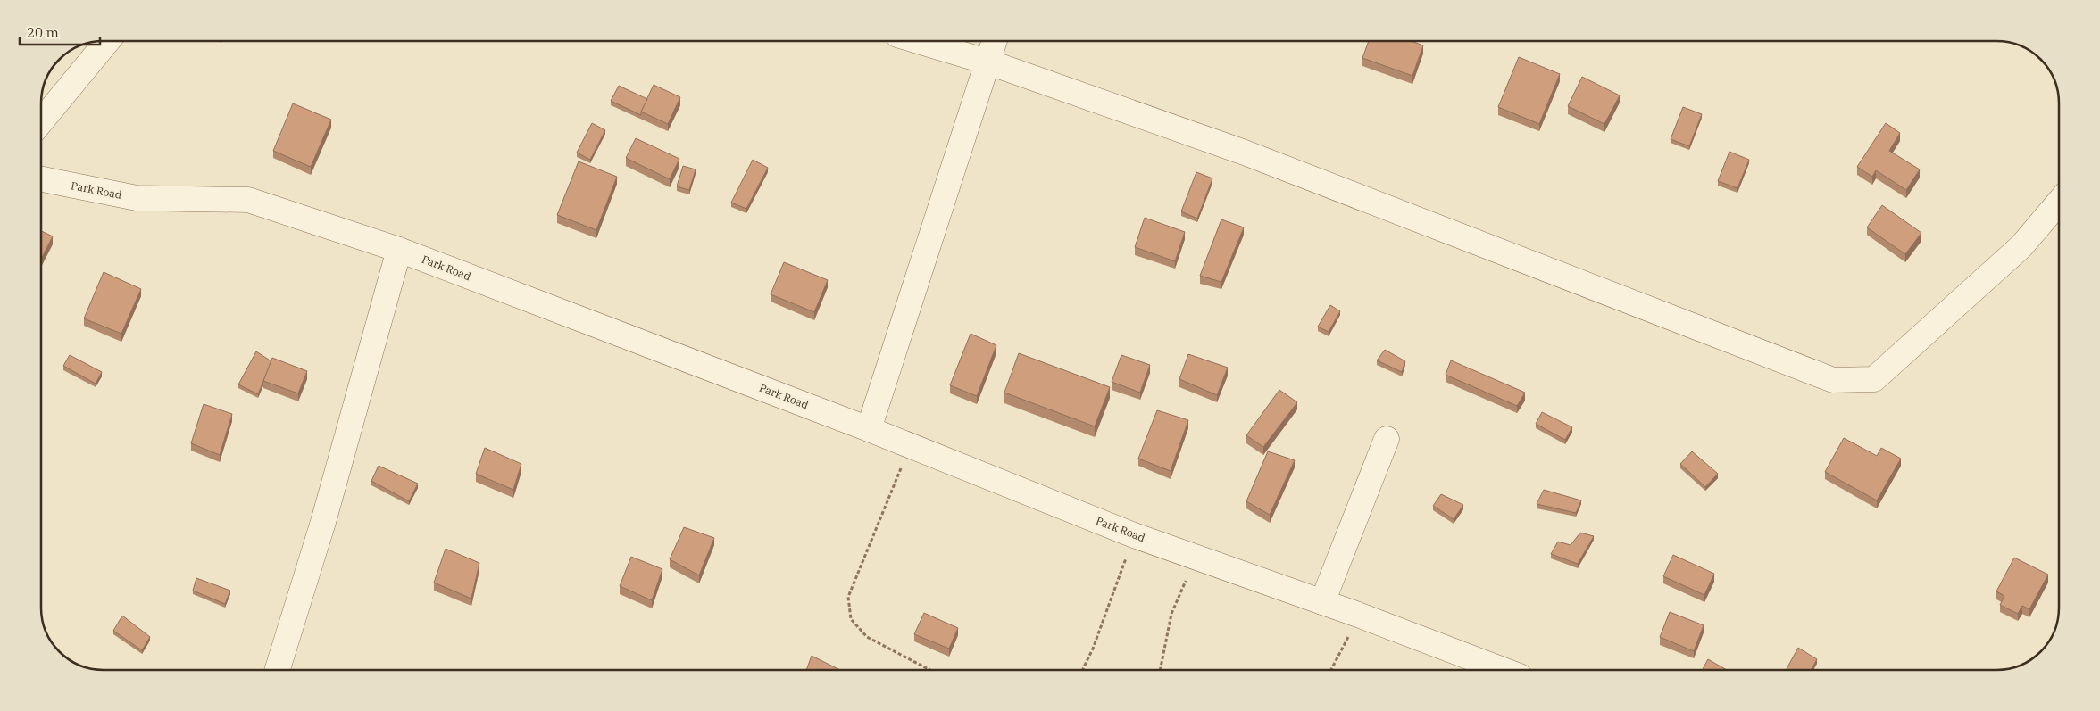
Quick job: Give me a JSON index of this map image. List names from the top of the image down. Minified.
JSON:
{"streets":{"street":["Park Road"]},"scale_bar":"20 m"}
